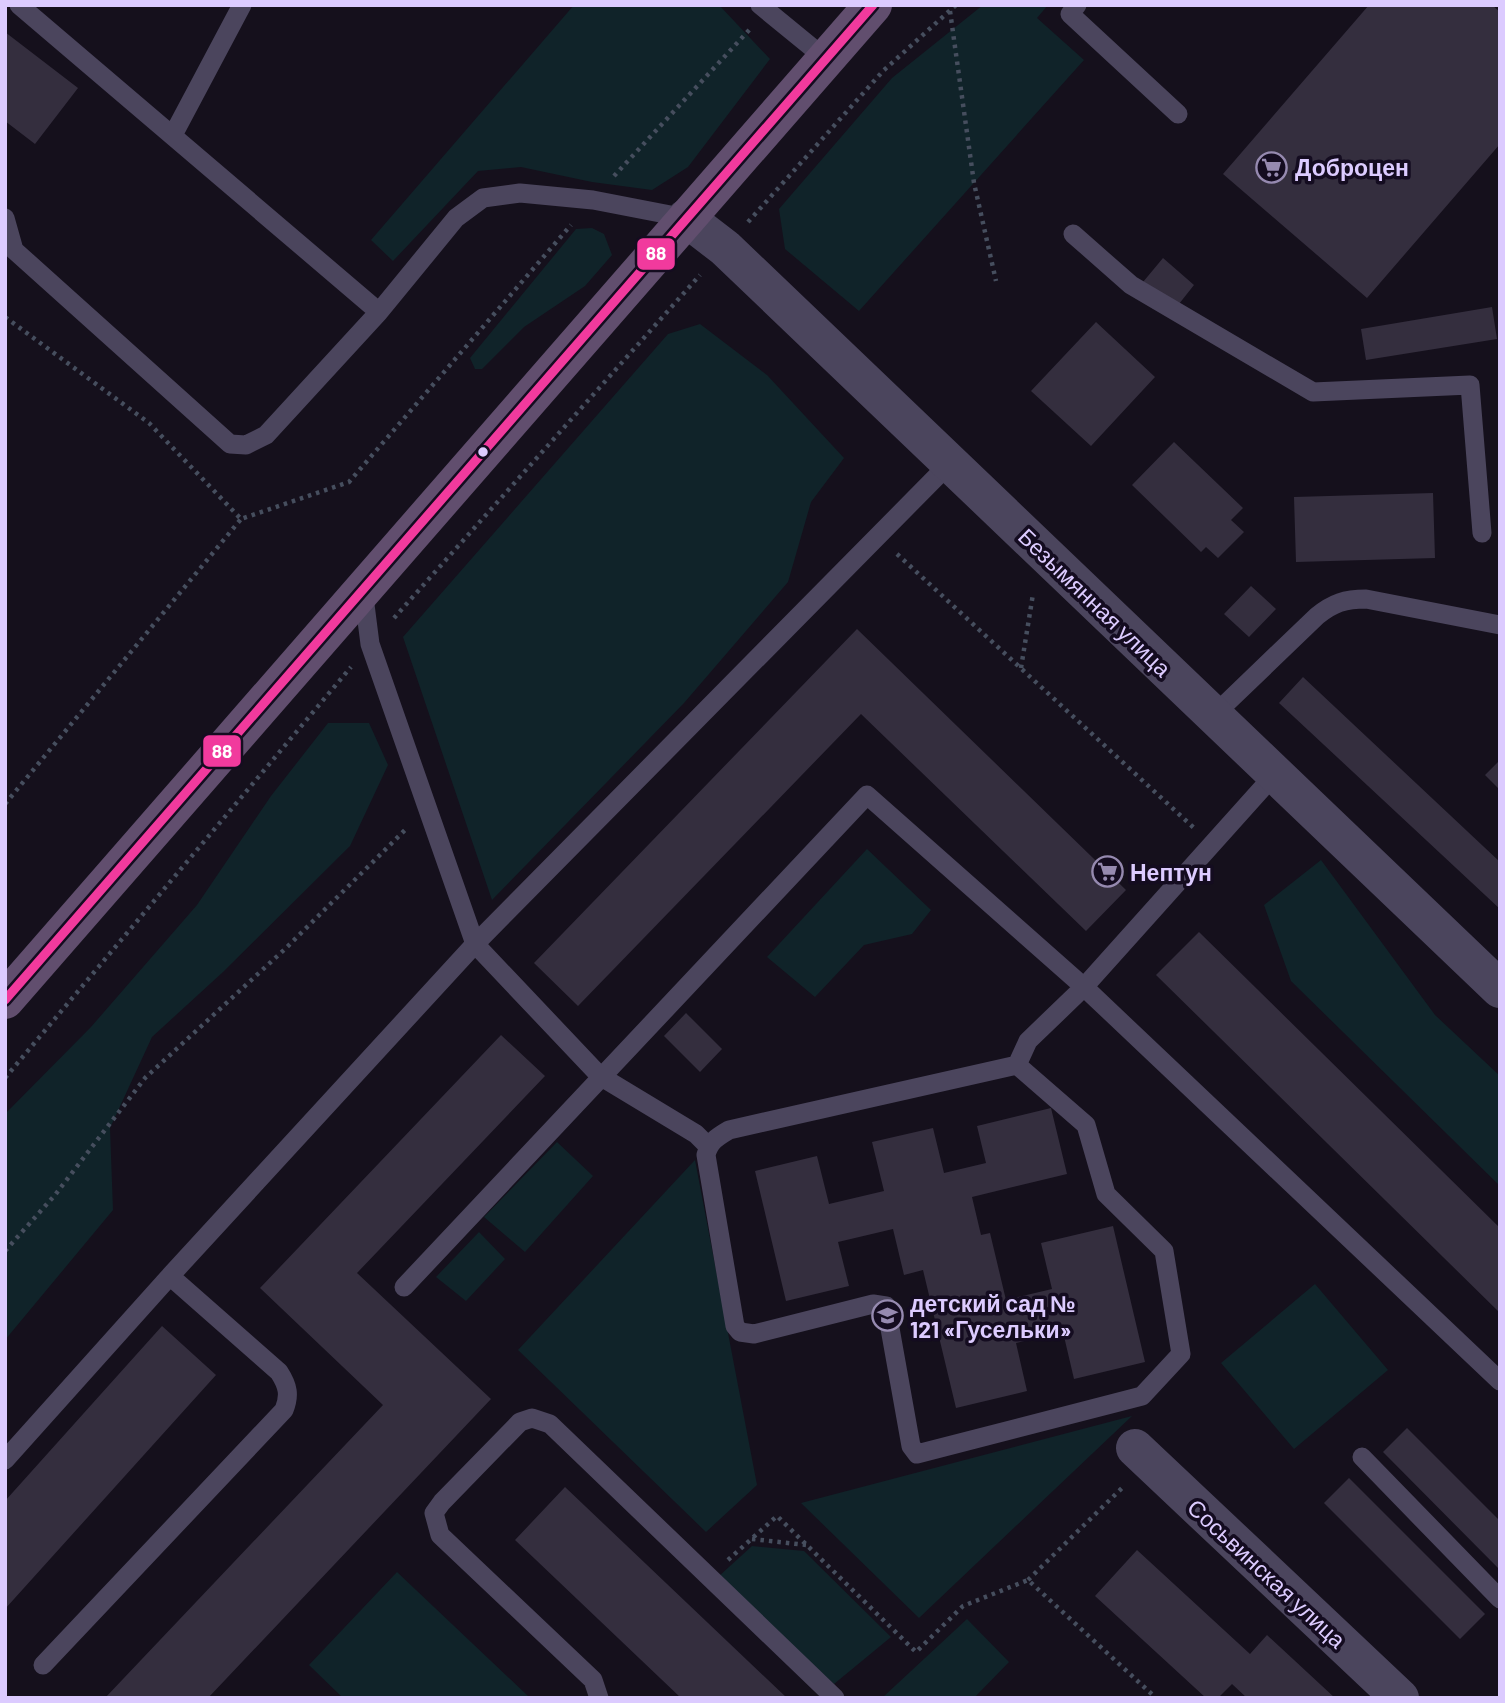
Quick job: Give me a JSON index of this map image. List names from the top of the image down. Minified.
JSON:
{"streets":{"street":["Безымянная улица","Сосьвинская улица"]},"places":{"supermarket":["Доброцен","Нептун"],"school or university":["детский сад № 121 «Гусельки»"]},"lines":["transit line 88"]}
